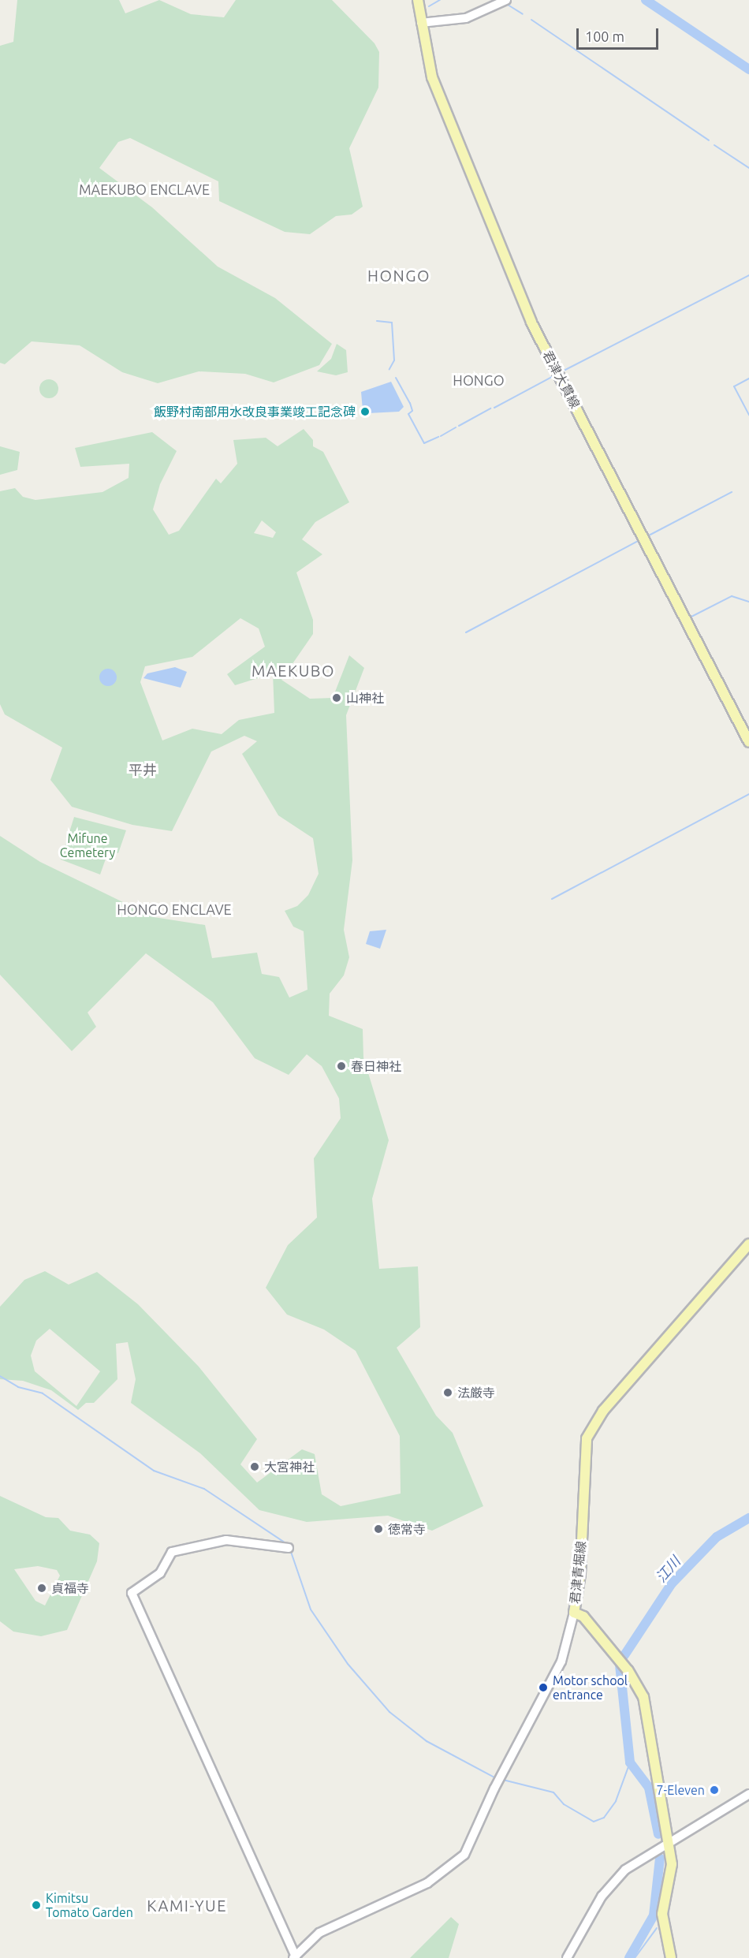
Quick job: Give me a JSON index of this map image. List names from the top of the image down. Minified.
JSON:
{"streets":{"main road":["君津大貫線","君津青堀線"]},"districts":["MAEKUBO ENCLAVE","HONGO","HONGO","MAEKUBO","平井","HONGO ENCLAVE","KAMI-YUE"],"water":["江川"],"parks":["Mifune Cemetery"],"places":["飯野村南部用水改良事業竣工記念碑","山神社","春日神社","法厳寺","大宮神社","徳常寺","貞福寺","Motor school entrance","7-Eleven","Kimitsu Tomato Garden"],"scale_bar":"100 m"}
